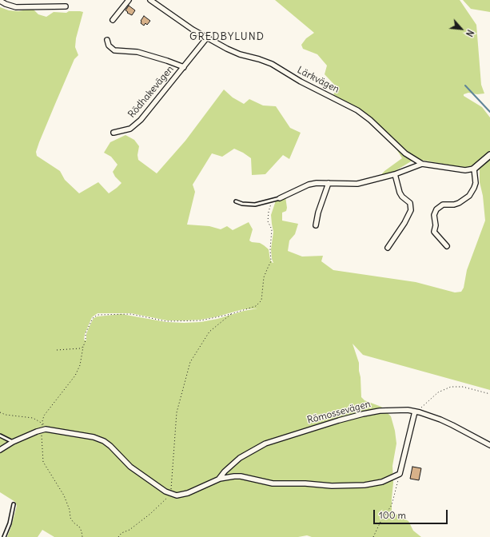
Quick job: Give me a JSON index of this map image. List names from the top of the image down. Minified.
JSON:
{"streets":{"street":["Lärkvägen","Rödhakevägen","Römossevägen"]},"crossings":[["Lärkvägen","Rödhakevägen"]],"districts":["GREDBYLUND"],"scale_bar":"100 m","north":"bottom right"}
